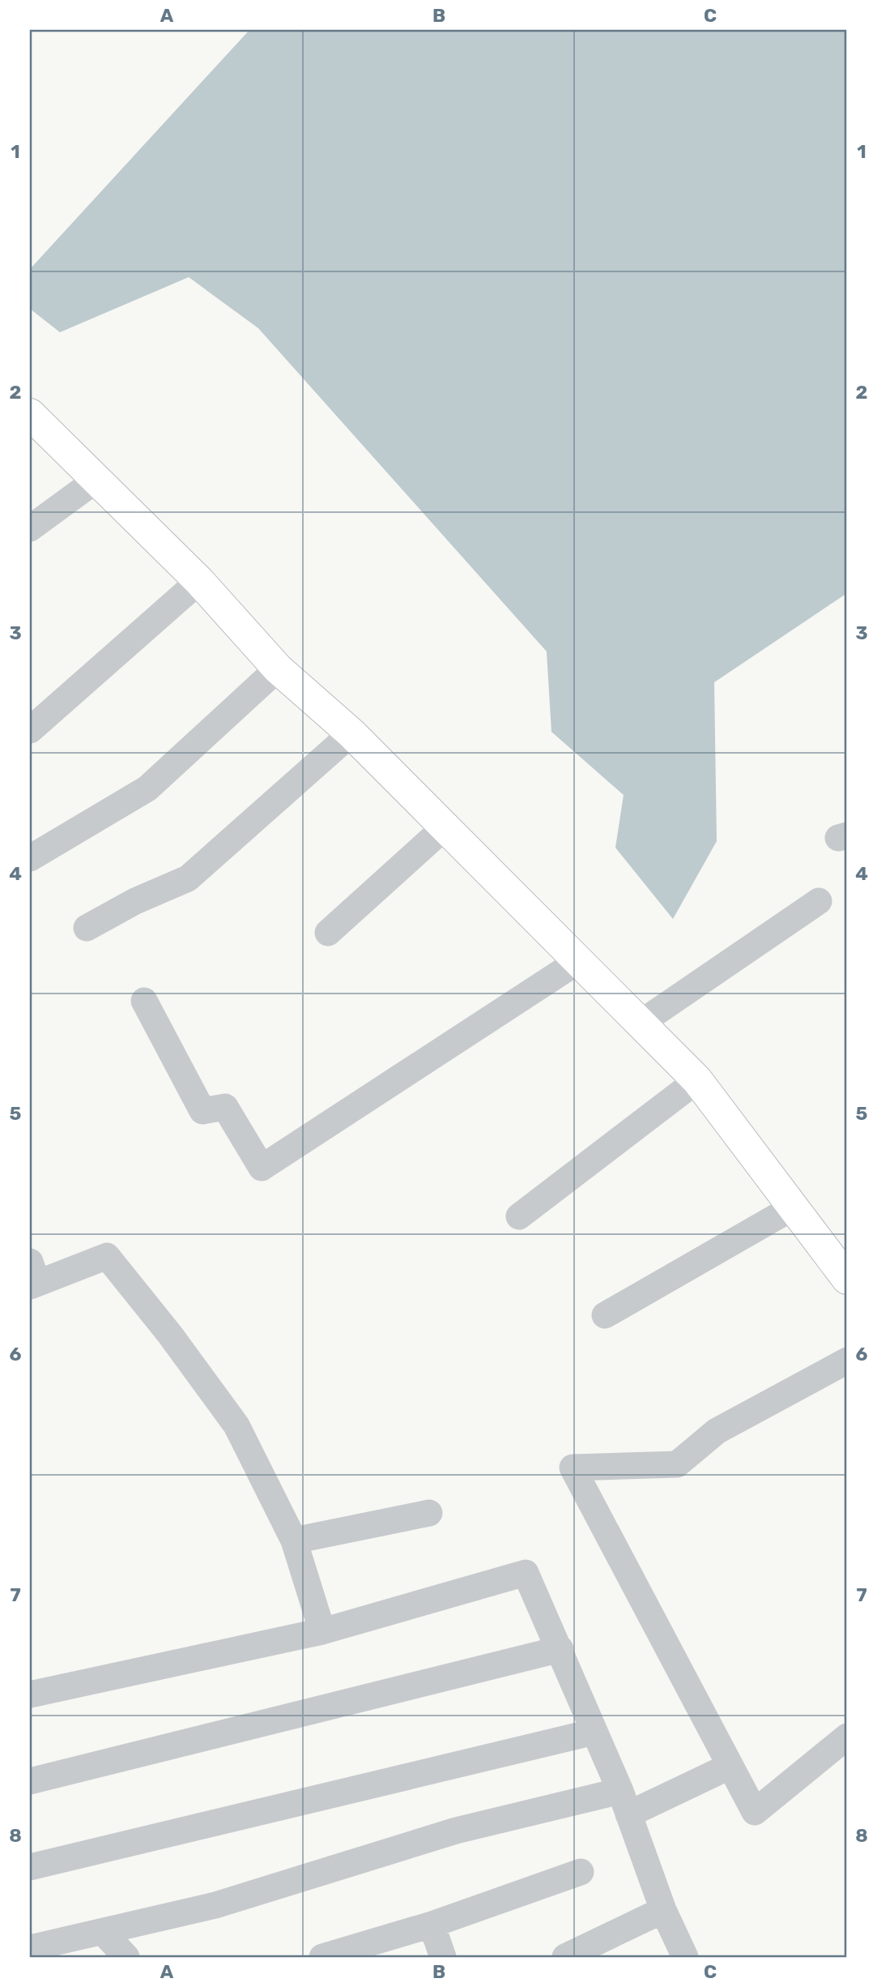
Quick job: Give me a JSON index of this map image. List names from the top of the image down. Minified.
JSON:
{"grid":{"columns":["A","B","C"],"rows":["1","2","3","4","5","6","7","8"]}}
